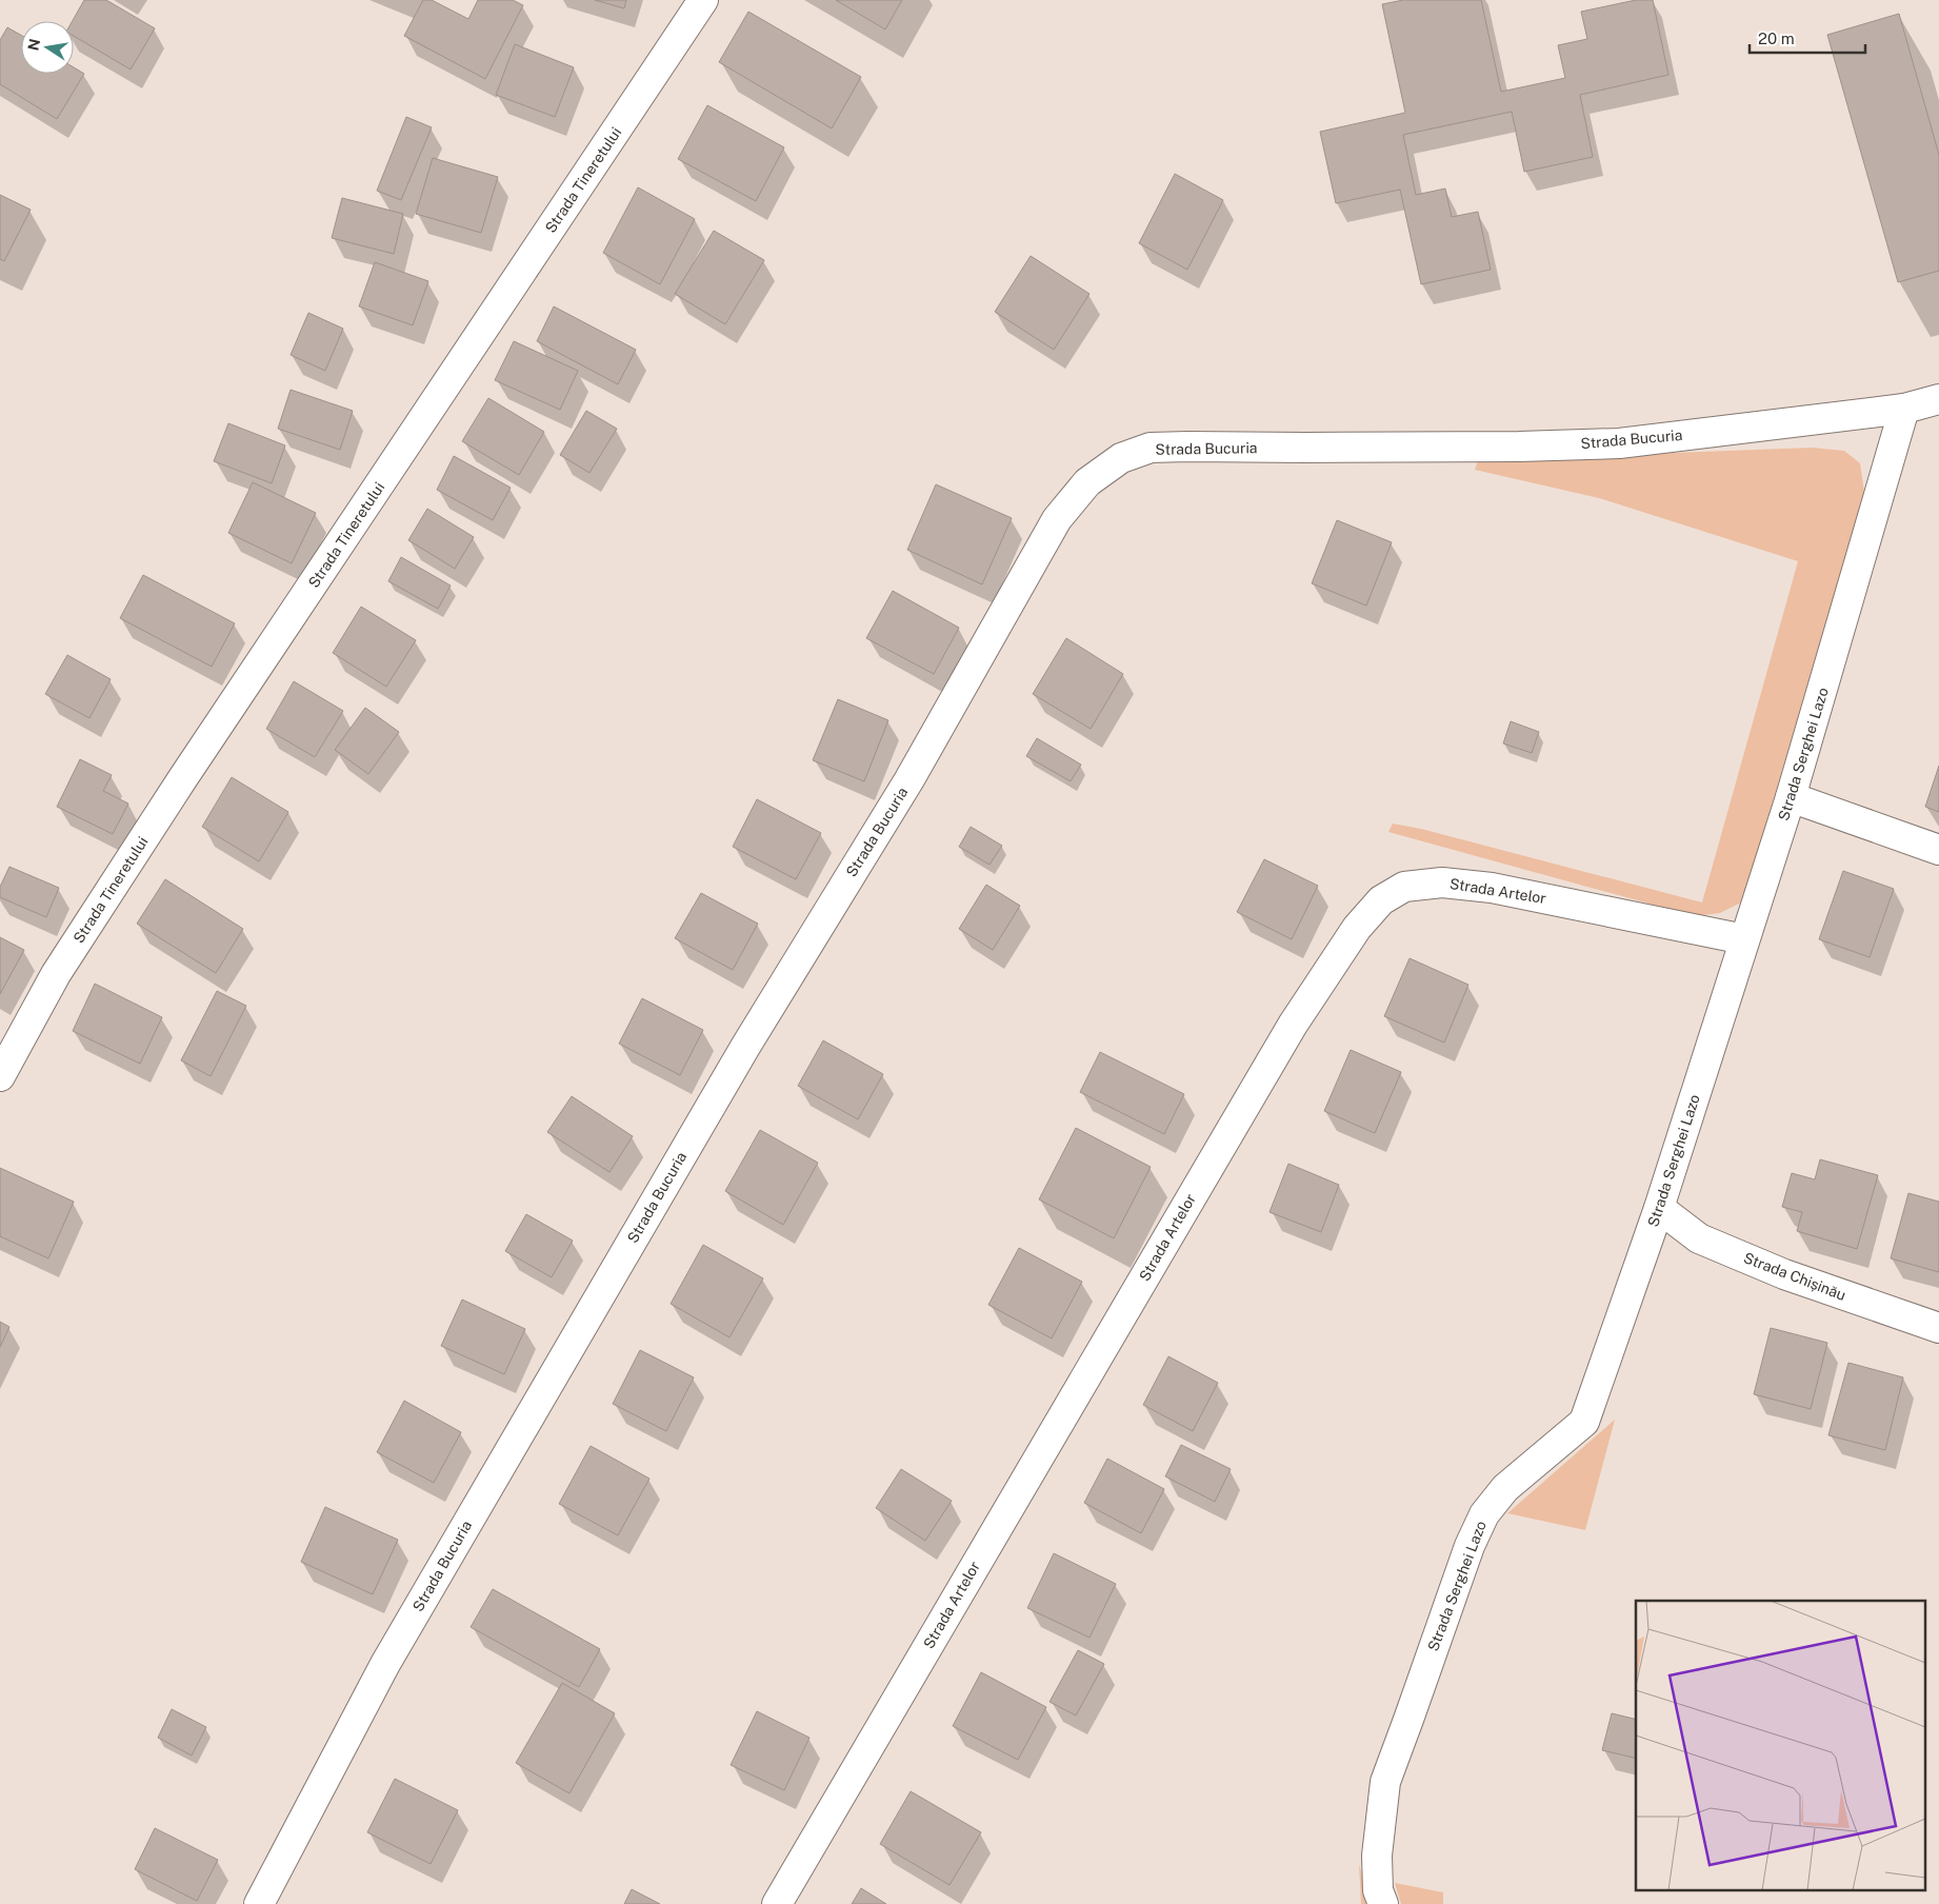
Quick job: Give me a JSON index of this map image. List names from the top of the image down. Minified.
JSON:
{"streets":{"street":["Strada Tineretului","Strada Bucuria","Strada Serghei Lazo","Strada Artelor","Strada Chișinău"]},"crossings":[["Strada Bucuria","Strada Serghei Lazo"],["Strada Serghei Lazo","Strada Artelor"],["Strada Serghei Lazo","Strada Chișinău"]],"scale_bar":"20 m","north":"left"}
